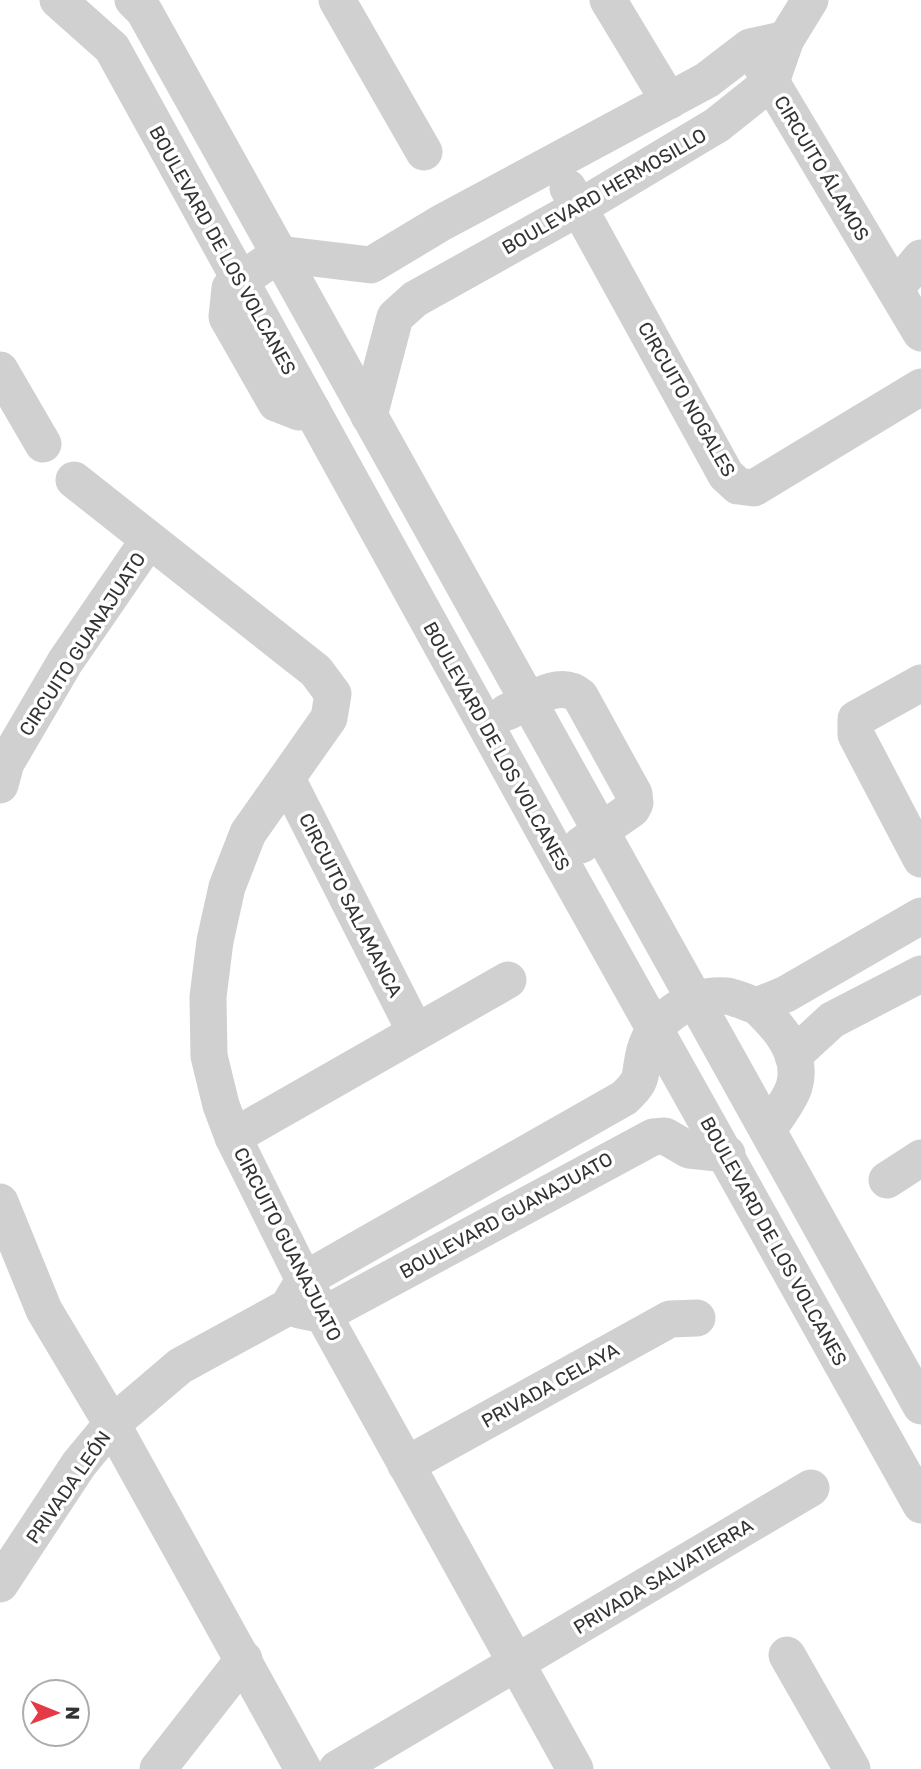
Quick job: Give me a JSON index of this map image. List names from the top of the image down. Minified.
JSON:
{"streets":{"street":["CIRCUITO ÁLAMOS","BOULEVARD HERMOSILLO","BOULEVARD DE LOS VOLCANES","CIRCUITO NOGALES","CIRCUITO GUANAJUATO","CIRCUITO SALAMANCA","BOULEVARD GUANAJUATO","PRIVADA CELAYA","PRIVADA LEÓN","PRIVADA SALVATIERRA"]},"crossings":[["CIRCUITO ÁLAMOS","BOULEVARD HERMOSILLO"],["BOULEVARD HERMOSILLO","CIRCUITO NOGALES"],["CIRCUITO GUANAJUATO","CIRCUITO SALAMANCA"],["CIRCUITO GUANAJUATO","BOULEVARD GUANAJUATO"],["CIRCUITO GUANAJUATO","PRIVADA CELAYA"],["CIRCUITO GUANAJUATO","PRIVADA SALVATIERRA"]],"north":"right"}
